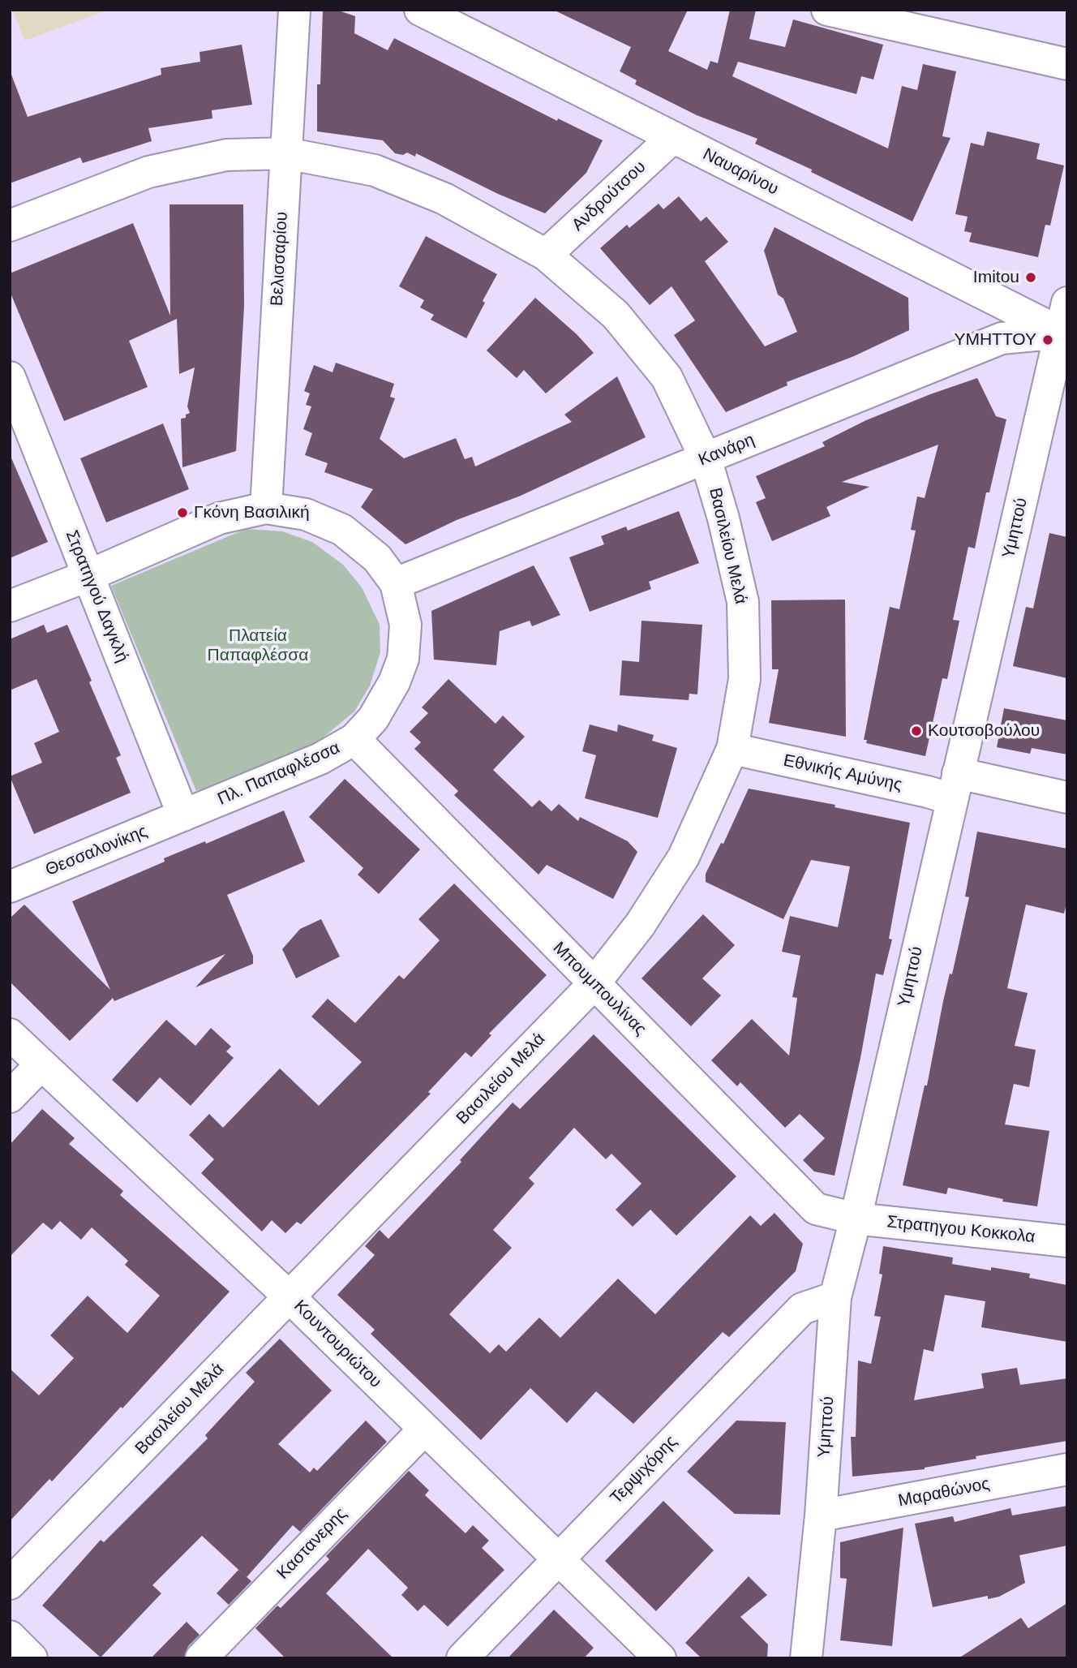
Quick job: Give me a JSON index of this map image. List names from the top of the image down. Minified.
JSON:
{"streets":{"street":["Ναυαρίνου","Ανδρούτσου","Βελισσαρίου","Κανάρη","Υμηττού","Βασιλείου Μελά","Στρατηγού Δαγκλή","Εθνικής Αμύνης","Πλ. Παπαφλέσσα","Θεσσαλονίκης","Μπουμπουλίνας","Στρατηγου Κοκκολα","Κουντουριώτου","Τερψιχόρης","Μαραθώνος","Καστανερης"]},"crossings":[["Ναυαρίνου","Ανδρούτσου"],["Ναυαρίνου","Κανάρη"],["Ναυαρίνου","Υμηττού"],["Ανδρούτσου","Βασιλείου Μελά"],["Βελισσαρίου","Βασιλείου Μελά"],["Βελισσαρίου","Πλ. Παπαφλέσσα"],["Κανάρη","Υμηττού"],["Κανάρη","Βασιλείου Μελά"],["Κανάρη","Πλ. Παπαφλέσσα"],["Υμηττού","Εθνικής Αμύνης"],["Υμηττού","Μπουμπουλίνας"],["Υμηττού","Στρατηγου Κοκκολα"],["Υμηττού","Τερψιχόρης"],["Υμηττού","Μαραθώνος"],["Βασιλείου Μελά","Εθνικής Αμύνης"],["Βασιλείου Μελά","Μπουμπουλίνας"],["Βασιλείου Μελά","Κουντουριώτου"],["Στρατηγού Δαγκλή","Πλ. Παπαφλέσσα"],["Στρατηγού Δαγκλή","Θεσσαλονίκης"],["Πλ. Παπαφλέσσα","Θεσσαλονίκης"],["Πλ. Παπαφλέσσα","Μπουμπουλίνας"],["Μπουμπουλίνας","Στρατηγου Κοκκολα"],["Κουντουριώτου","Τερψιχόρης"],["Κουντουριώτου","Καστανερης"]],"parks":["Πλατεία Παπαφλέσσα"],"places":["Imitou","ΥΜΗΤΤΟΥ","Γκόνη Βασιλική","Κουτσοβούλου"]}
